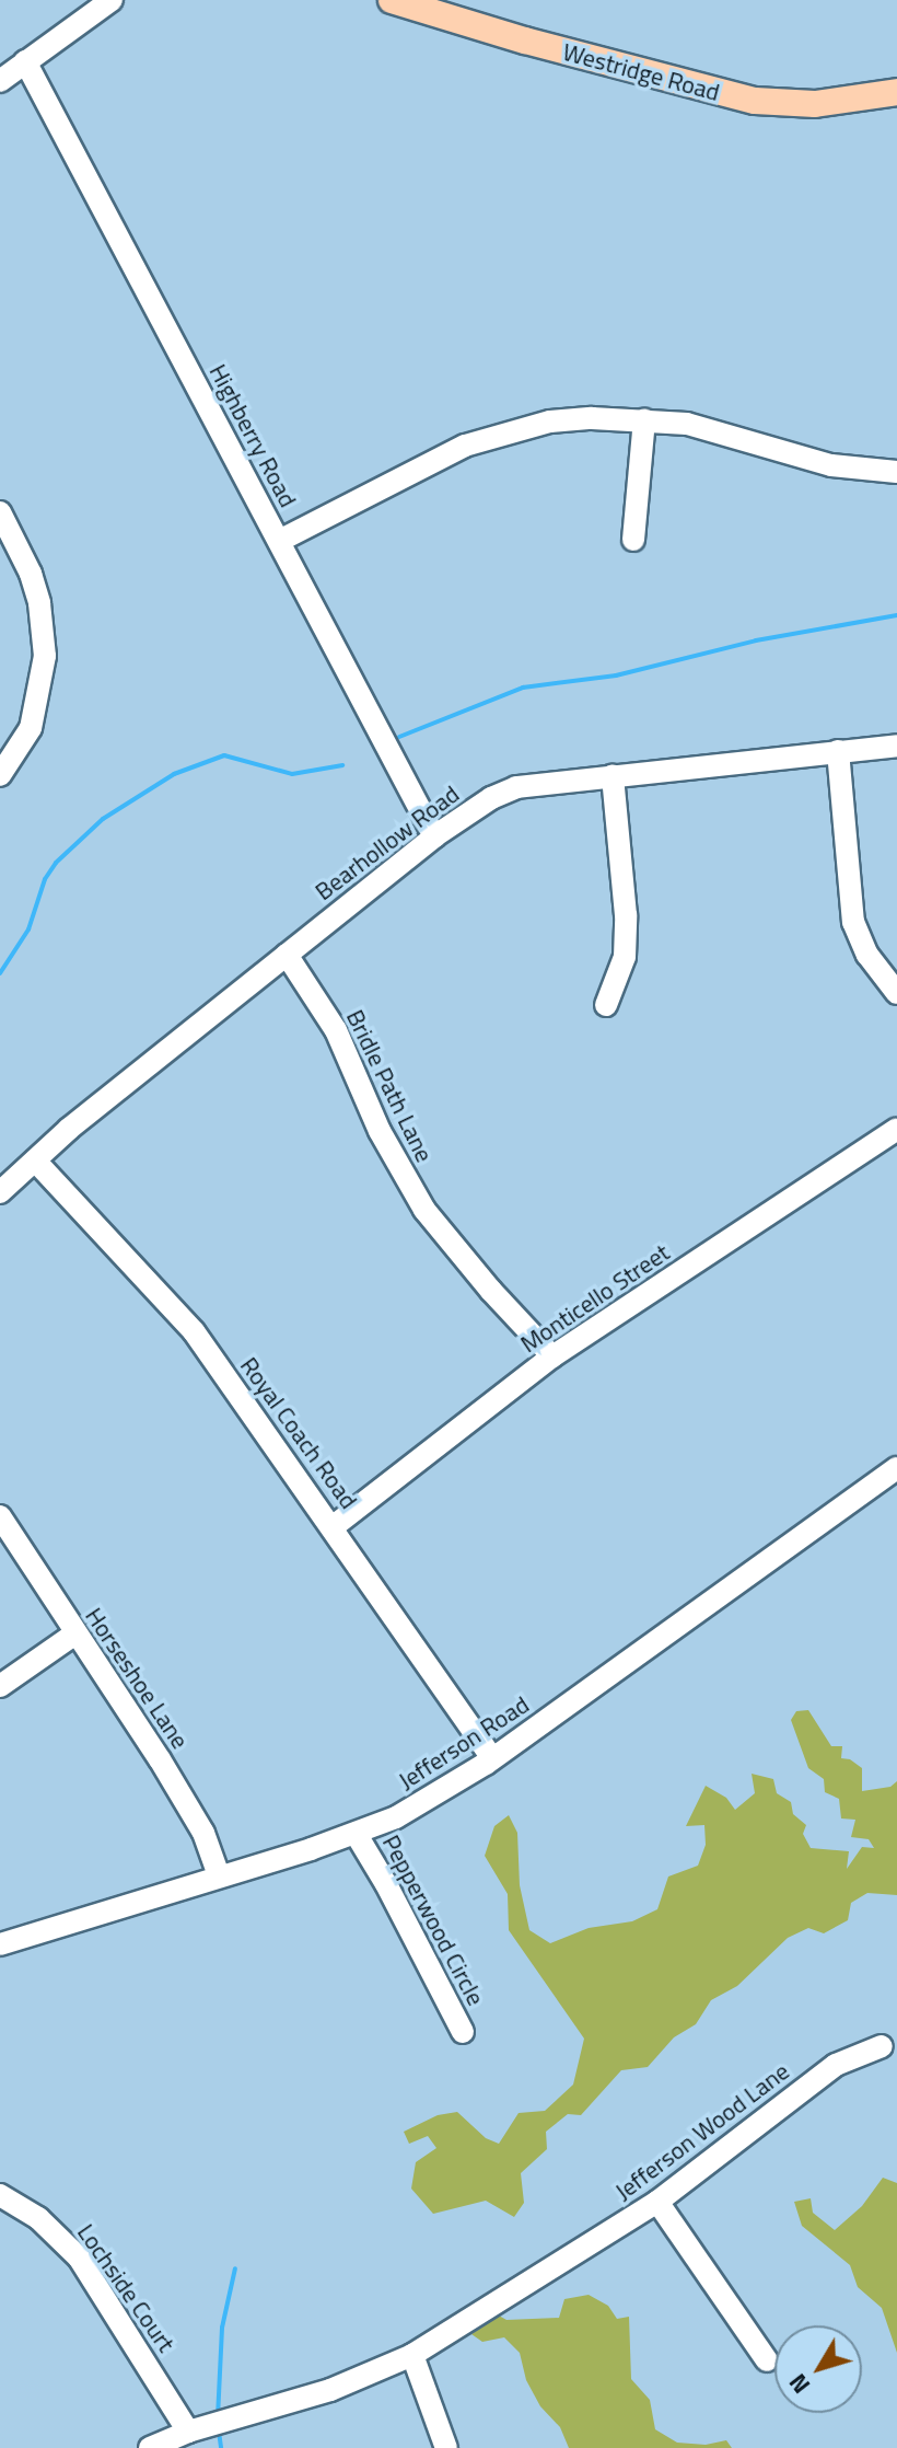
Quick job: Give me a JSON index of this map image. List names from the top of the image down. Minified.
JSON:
{"streets":{"main road":["Westridge Road"],"street":["Highberry Road","Bearhollow Road","Bridle Path Lane","Monticello Street","Royal Coach Road","Horseshoe Lane","Jefferson Road","Pepperwood Circle","Jefferson Wood Lane","Lochside Court"]},"crossings":[["Highberry Road","Bearhollow Road"],["Bearhollow Road","Bridle Path Lane"],["Bearhollow Road","Royal Coach Road"],["Bridle Path Lane","Monticello Street"],["Monticello Street","Royal Coach Road"],["Royal Coach Road","Jefferson Road"],["Horseshoe Lane","Jefferson Road"],["Jefferson Road","Pepperwood Circle"]],"north":"bottom left"}
